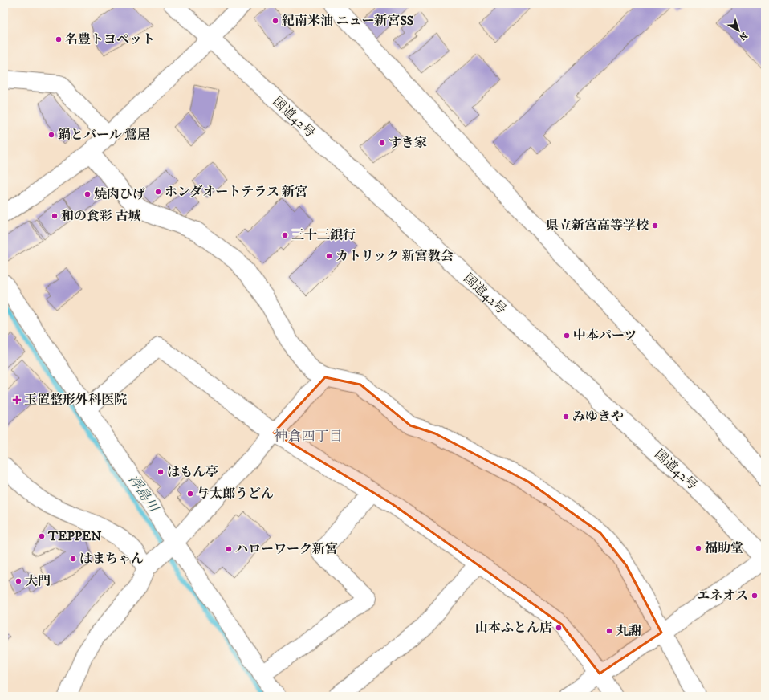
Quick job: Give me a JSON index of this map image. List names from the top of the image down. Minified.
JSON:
{"streets":{"main road":["国道42号"]},"districts":["神倉四丁目"],"water":["浮島川"],"places":{"other":["紀南米油 ニュー新宮SS","名豊トヨペット","鍋とバール 鶯屋","すき家","ホンダオートテラス 新宮","焼肉ひげ","和の食彩 古城","県立新宮高等学校","三十三銀行","カトリック 新宮教会","中本パーツ","みゆきや","はもん亭","与太郎うどん","TEPPEN","福助堂","ハローワーク新宮","はまちゃん","大門","エネオス","山本ふとん店","丸謝"],"health":["玉置整形外科医院"]},"north":"bottom right"}
